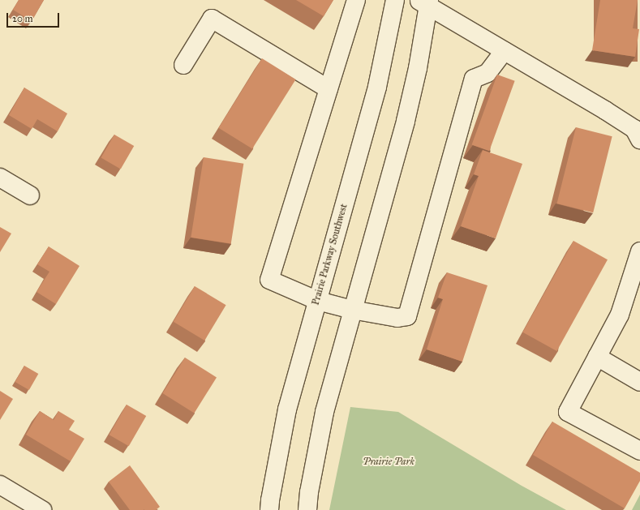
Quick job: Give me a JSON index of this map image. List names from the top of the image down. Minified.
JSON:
{"streets":{"street":["Prairie Parkway Southwest"]},"parks":["Prairie Park"],"scale_bar":"20 m"}
